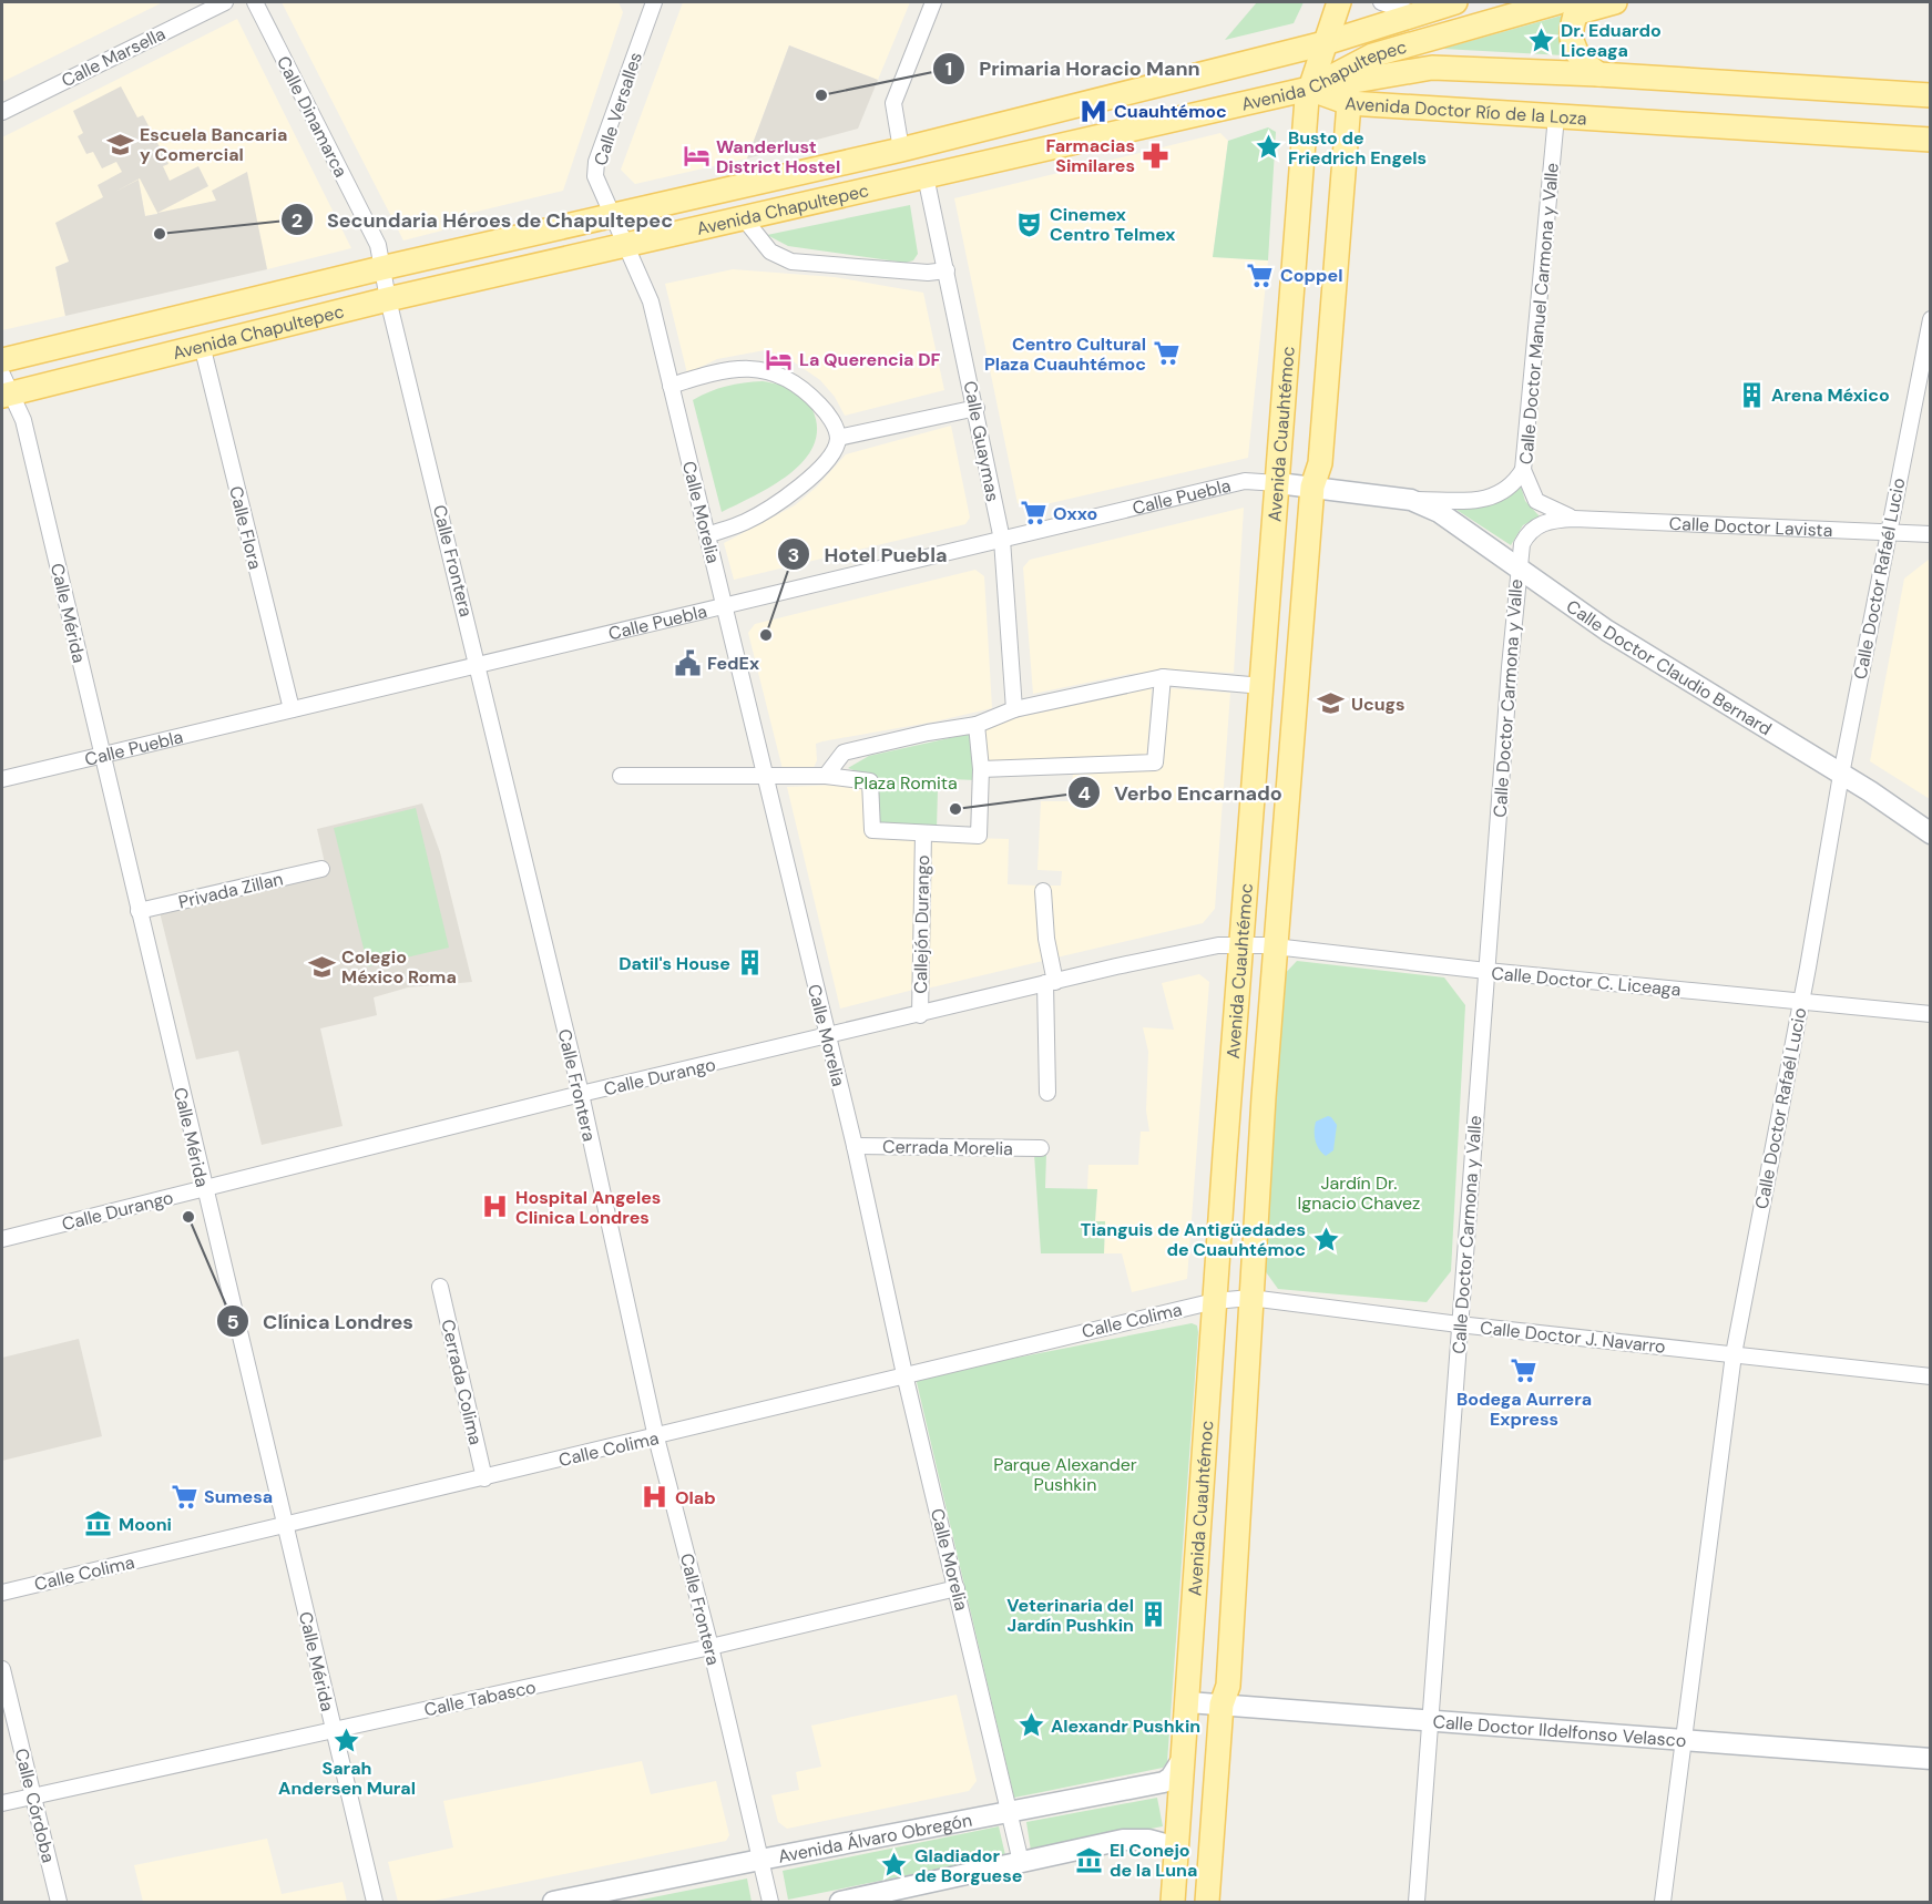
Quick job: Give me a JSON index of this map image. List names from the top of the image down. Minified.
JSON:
{"streets":{"main road":["Avenida Chapultepec","Avenida Doctor Río de la Loza","Avenida Cuauhtémoc"],"street":["Calle Marsella","Calle Versalles","Calle Dinamarca","Calle Doctor Manuel Carmona y Valle","Calle Guaymas","Calle Puebla","Calle Morelia","Calle Doctor Lavista","Calle Flora","Calle Frontera","Calle Doctor Rafaél Lucio","Calle Mérida","Calle Doctor Claudio Bernard","Calle Doctor Carmona y Valle","Privada Zillan","Callejón Durango","Calle Doctor C. Liceaga","Calle Durango","Cerrada Morelia","Calle Colima","Calle Doctor J. Navarro","Cerrada Colima","Calle Tabasco","Calle Doctor Ildelfonso Velasco","Calle Córdoba","Avenida Álvaro Obregón"]},"crossings":[["Avenida Chapultepec","Calle Versalles"],["Avenida Chapultepec","Avenida Doctor Río de la Loza"],["Avenida Chapultepec","Calle Dinamarca"],["Avenida Chapultepec","Avenida Cuauhtémoc"],["Avenida Chapultepec","Calle Guaymas"],["Avenida Chapultepec","Calle Morelia"],["Avenida Chapultepec","Calle Flora"],["Avenida Chapultepec","Calle Frontera"],["Avenida Chapultepec","Calle Mérida"],["Calle Versalles","Calle Morelia"],["Avenida Doctor Río de la Loza","Calle Doctor Manuel Carmona y Valle"],["Avenida Doctor Río de la Loza","Avenida Cuauhtémoc"],["Calle Dinamarca","Calle Frontera"],["Calle Doctor Manuel Carmona y Valle","Calle Doctor Lavista"],["Avenida Cuauhtémoc","Calle Puebla"],["Avenida Cuauhtémoc","Calle Doctor C. Liceaga"],["Avenida Cuauhtémoc","Calle Durango"],["Avenida Cuauhtémoc","Calle Colima"],["Avenida Cuauhtémoc","Calle Doctor J. Navarro"],["Avenida Cuauhtémoc","Calle Doctor Ildelfonso Velasco"],["Avenida Cuauhtémoc","Avenida Álvaro Obregón"],["Calle Guaymas","Calle Puebla"],["Calle Puebla","Calle Morelia"],["Calle Puebla","Calle Flora"],["Calle Puebla","Calle Frontera"],["Calle Puebla","Calle Mérida"],["Calle Morelia","Calle Durango"],["Calle Morelia","Cerrada Morelia"],["Calle Morelia","Calle Colima"],["Calle Morelia","Calle Tabasco"],["Calle Morelia","Avenida Álvaro Obregón"],["Calle Doctor Lavista","Calle Doctor Rafaél Lucio"],["Calle Frontera","Calle Durango"],["Calle Frontera","Calle Colima"],["Calle Frontera","Calle Tabasco"],["Calle Frontera","Avenida Álvaro Obregón"],["Calle Doctor Rafaél Lucio","Calle Doctor Claudio Bernard"],["Calle Doctor Rafaél Lucio","Calle Doctor C. Liceaga"],["Calle Doctor Rafaél Lucio","Calle Doctor J. Navarro"],["Calle Doctor Rafaél Lucio","Calle Doctor Ildelfonso Velasco"],["Calle Mérida","Privada Zillan"],["Calle Mérida","Calle Durango"],["Calle Mérida","Calle Colima"],["Calle Mérida","Calle Tabasco"],["Calle Doctor Claudio Bernard","Calle Doctor Carmona y Valle"],["Calle Doctor Carmona y Valle","Calle Doctor C. Liceaga"],["Calle Doctor Carmona y Valle","Calle Doctor J. Navarro"],["Calle Doctor Carmona y Valle","Calle Doctor Ildelfonso Velasco"],["Callejón Durango","Calle Durango"],["Calle Doctor C. Liceaga","Calle Durango"],["Calle Colima","Calle Doctor J. Navarro"],["Calle Colima","Cerrada Colima"],["Calle Tabasco","Calle Córdoba"]],"parks":["Plaza Romita","Jardín Dr. Ignacio Chavez","Parque Alexander Pushkin"],"places":{"place":["Dr. Eduardo Liceaga","Busto de Friedrich Engels","Tianguis de Antigüedades de Cuauhtémoc","Alexandr Pushkin","Sarah Andersen Mural","Gladiador de Borguese"],"other":["Primaria Horacio Mann","Secundaria Héroes de Chapultepec","Hotel Puebla","Verbo Encarnado","Clínica Londres"],"metro station":["Cuauhtémoc"],"school or university":["Escuela Bancaria y Comercial","Ucugs","Colegio México Roma"],"pharmacy":["Farmacias Similares"],"hotel":["Wanderlust District Hostel","La Querencia DF"],"theatre":["Cinemex Centro Telmex"],"supermarket":["Coppel","Centro Cultural Plaza Cuauhtémoc","Oxxo","Bodega Aurrera Express","Sumesa"],"building":["Arena México","Datil's House","Veterinaria del Jardín Pushkin"],"public building":["FedEx"],"hospital":["Hospital Angeles Clinica Londres","Olab"],"museum":["Mooni","El Conejo de la Luna"]}}
